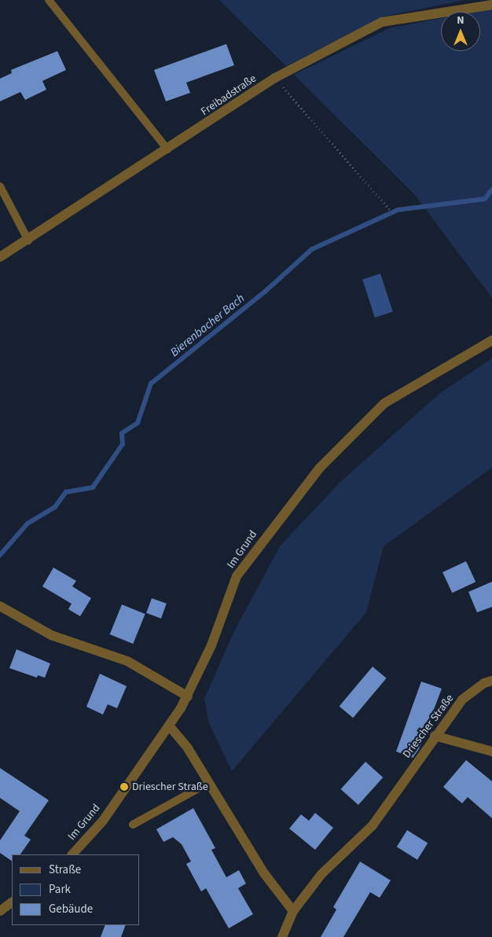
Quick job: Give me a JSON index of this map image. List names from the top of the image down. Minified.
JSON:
{"streets":{"street":["Freibadstraße","Im Grund","Driescher Straße"]},"water":["Bierenbacher Bach"],"places":["Driescher Straße"],"legend":["Straße","Park","Gebäude"],"north":"top"}
